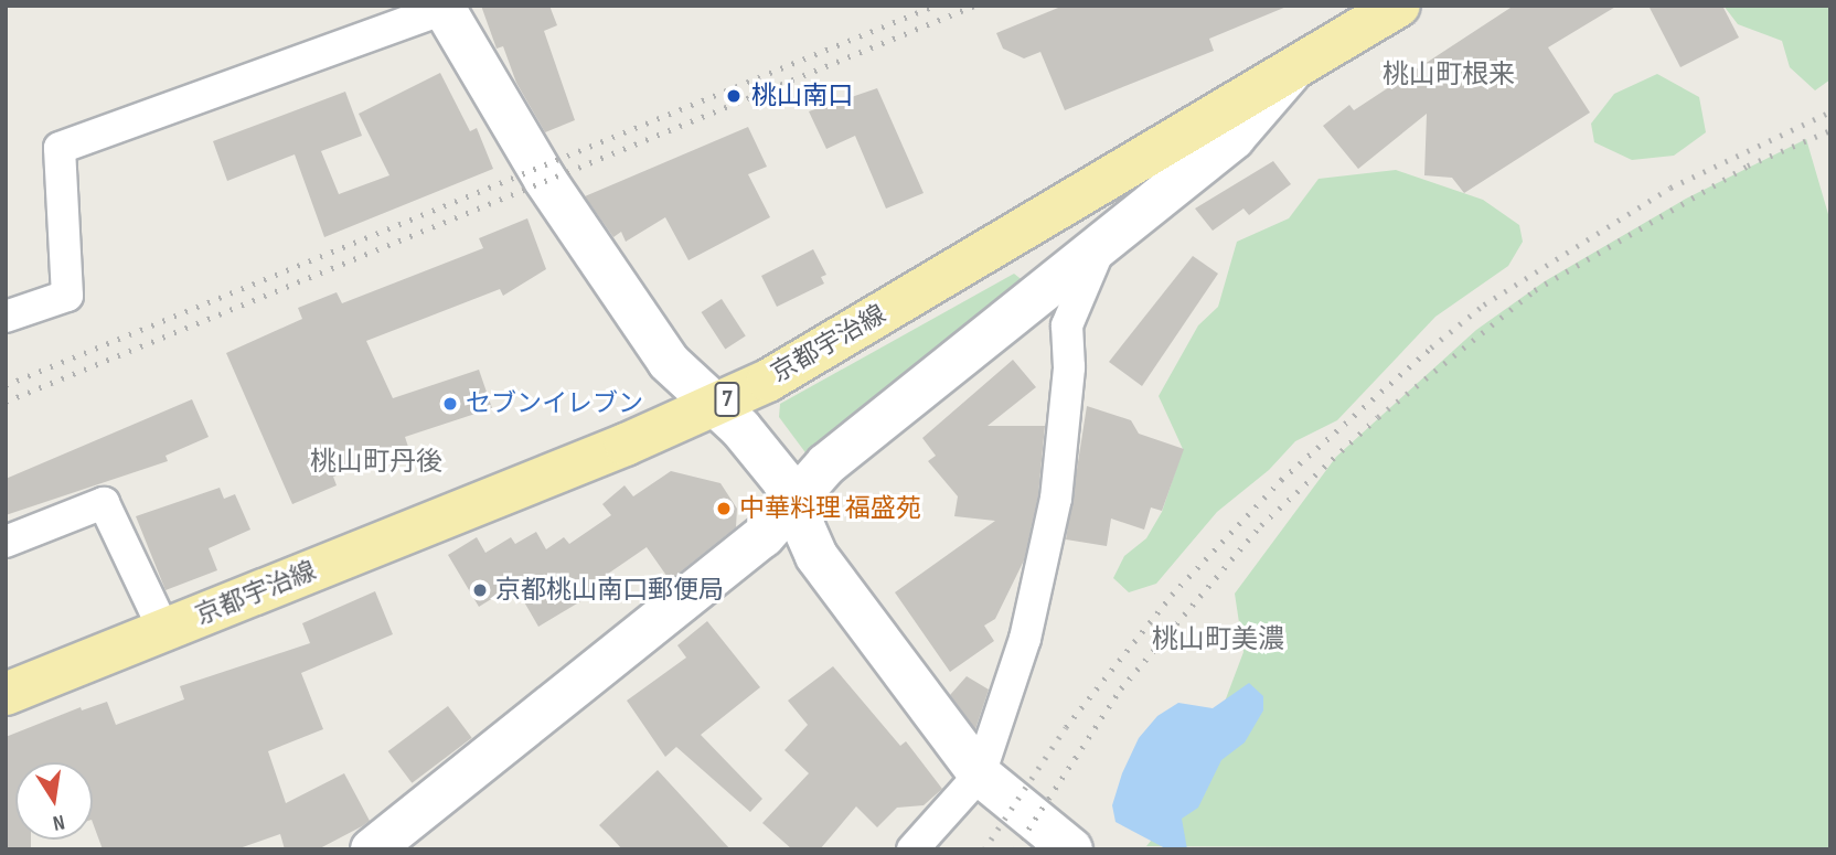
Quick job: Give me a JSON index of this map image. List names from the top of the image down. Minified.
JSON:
{"streets":{"main road":["京都宇治線","7"]},"districts":["桃山町根来","桃山町丹後","桃山町美濃"],"places":["桃山南口","セブンイレブン","中華料理 福盛苑","京都桃山南口郵便局"],"north":"bottom"}
